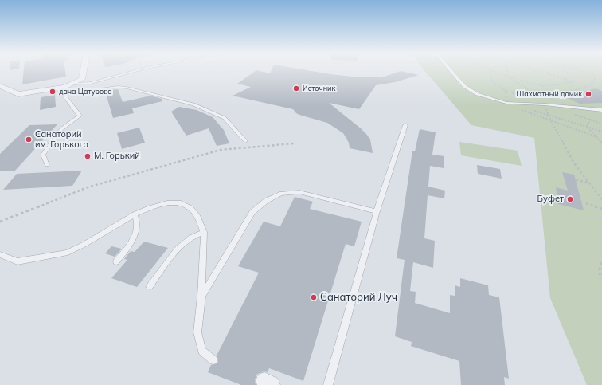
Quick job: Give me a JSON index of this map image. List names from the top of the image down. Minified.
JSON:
{"places":["Источник","дача Цатурова","Шахматный домик","Санаторий им. Горького","М. Горький","Буфет","Cанаторий Луч"]}
